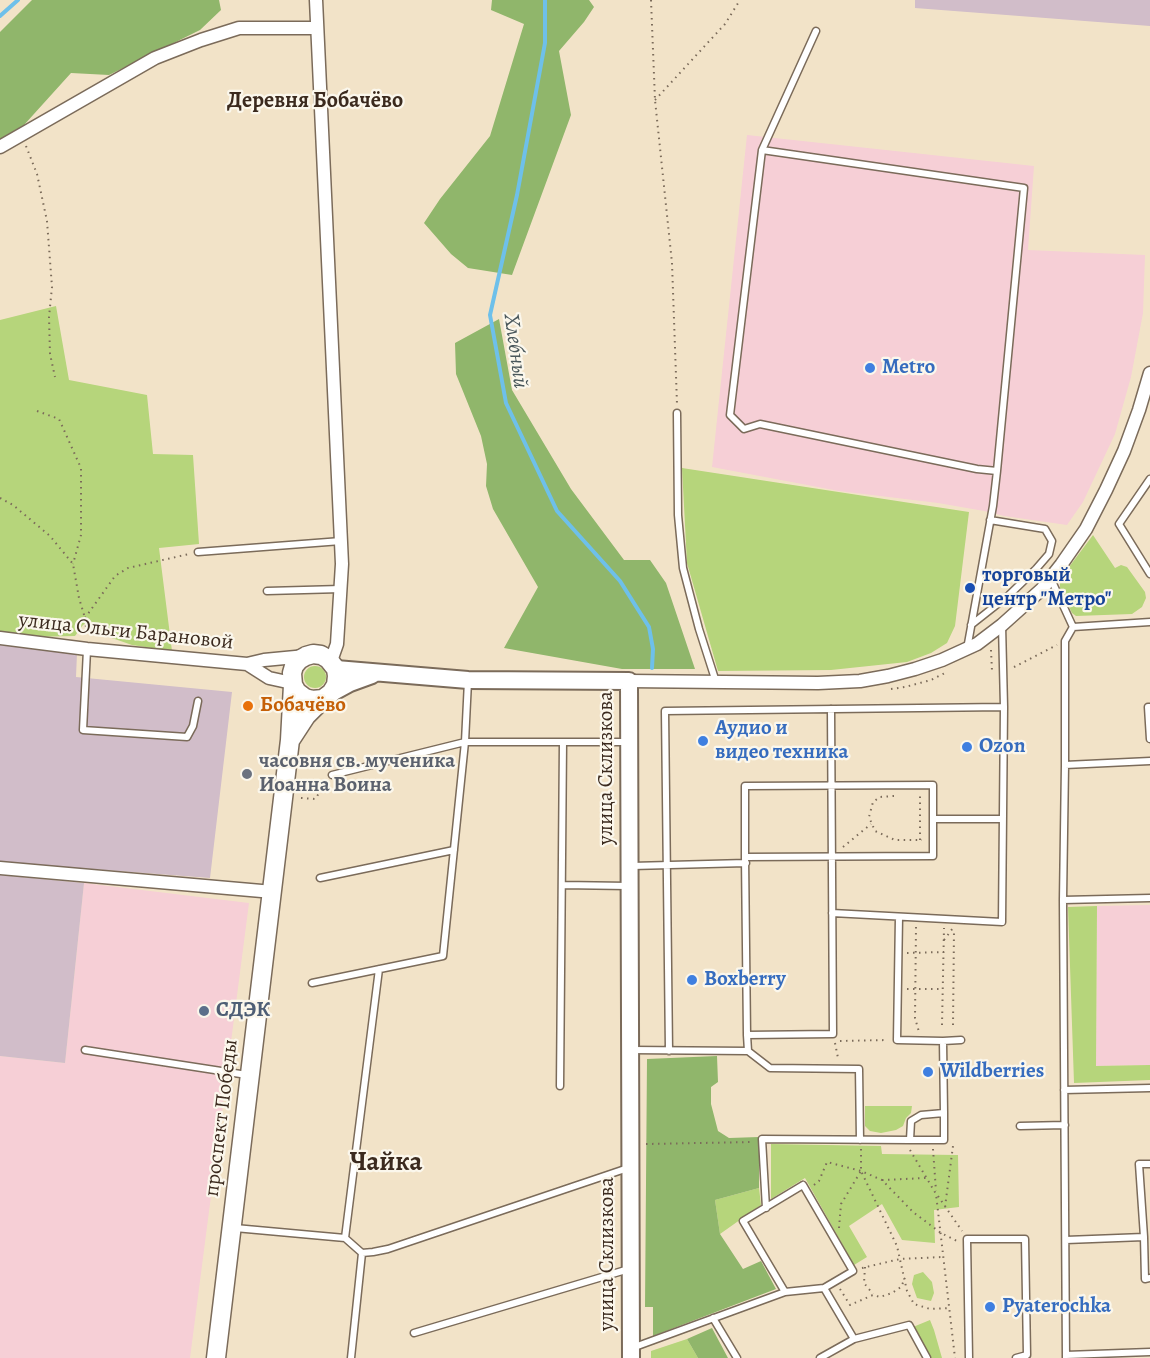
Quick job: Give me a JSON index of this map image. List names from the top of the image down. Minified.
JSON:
{"streets":{"main road":["проспект Победы"],"street":["улица Ольги Барановой","улица Склизкова"]},"crossings":[["улица Ольги Барановой","проспект Победы"]],"districts":["Деревня Бобачёво","Чайка"],"water":["Хлебный"],"places":["Metro","торговый центр \"Метро\"","Бобачёво","Аудио и видео техника","Ozon","часовня св. мученика Иоанна Воина","Boxberry","СДЭК","Wildberries","Pyaterochka"]}
